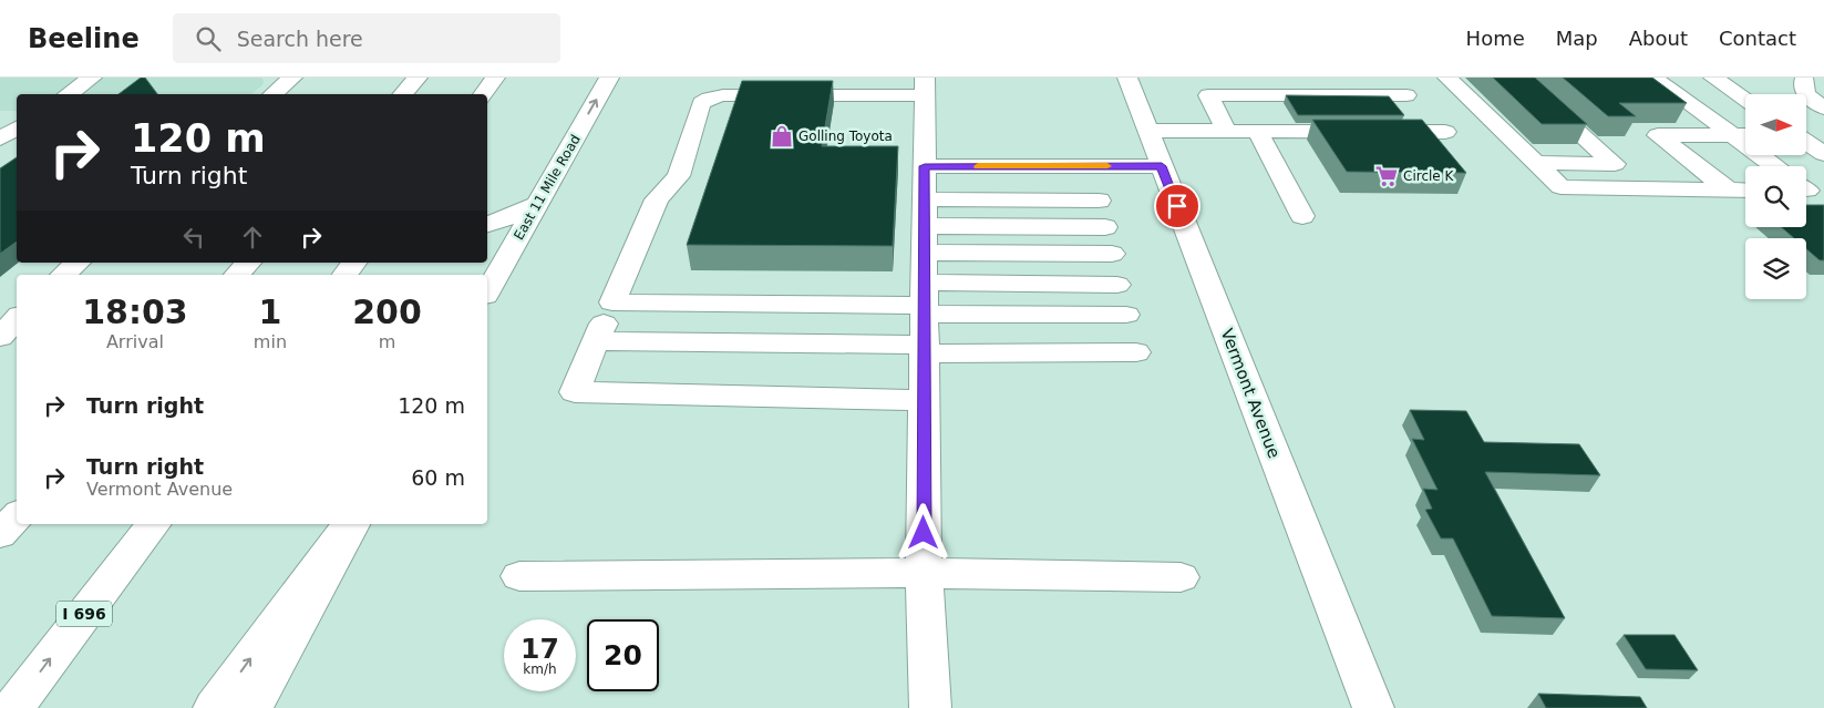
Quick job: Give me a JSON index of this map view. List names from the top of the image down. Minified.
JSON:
{"streets":{"main road":["East 11 Mile Road","Vermont Avenue","I 696"]},"one_way":["East 11 Mile Road"],"places":{"shop":["Golling Toyota"],"supermarket":["Circle K"]},"north":"right","page":{"header":"Beeline","search":"Search here","nav":["Home","Map","About","Contact"],"turn":["120 m","Turn right"],"eta":["18:03","Arrival","1","min","200","m"],"list":[{"name":"Turn right","value":"120 m"},{"name":"Turn right","note":"Vermont Avenue","value":"60 m"}],"speed":"17 km/h","limit":"20"}}
